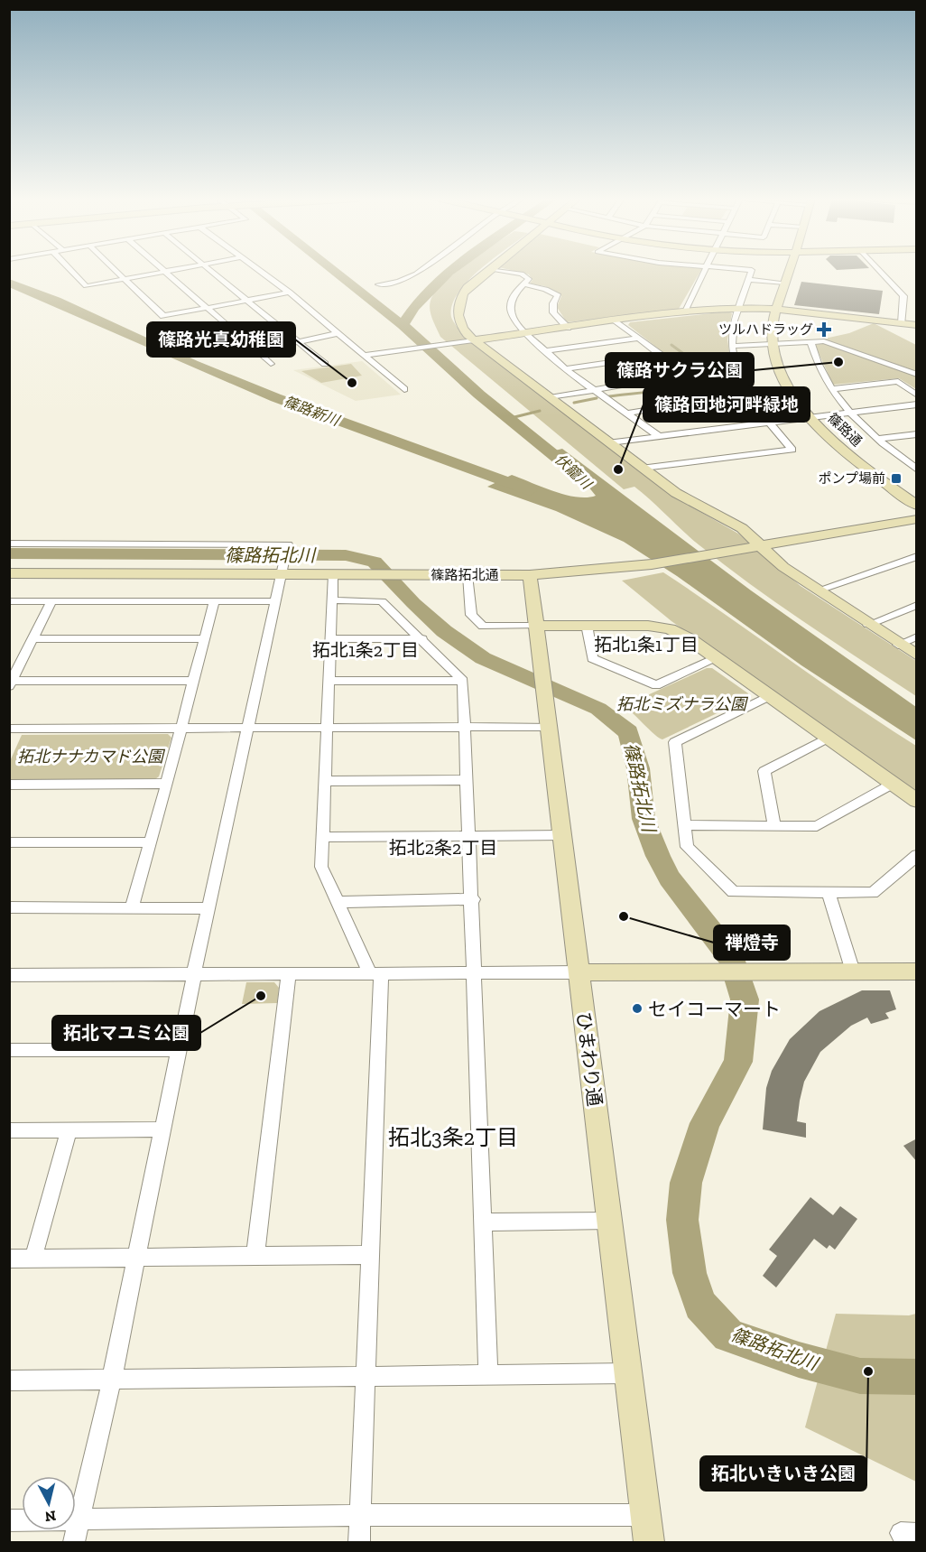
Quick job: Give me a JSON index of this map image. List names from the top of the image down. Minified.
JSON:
{"streets":{"street":["篠路通","篠路拓北通","ひまわり通"]},"crossings":[["篠路拓北通","ひまわり通"]],"districts":["拓北1条1丁目","拓北1条2丁目","拓北2条2丁目","拓北3条2丁目"],"water":["篠路新川","伏籠川","篠路拓北川"],"parks":["拓北ミズナラ公園","拓北ナナカマド公園"],"places":{"health":["ツルハドラッグ"],"other":["篠路サクラ公園","篠路光真幼稚園","篠路団地河畔緑地","禅燈寺","拓北マユミ公園","セイコーマート","拓北いきいき公園"],"transit":["ポンプ場前"]},"north":"bottom"}
